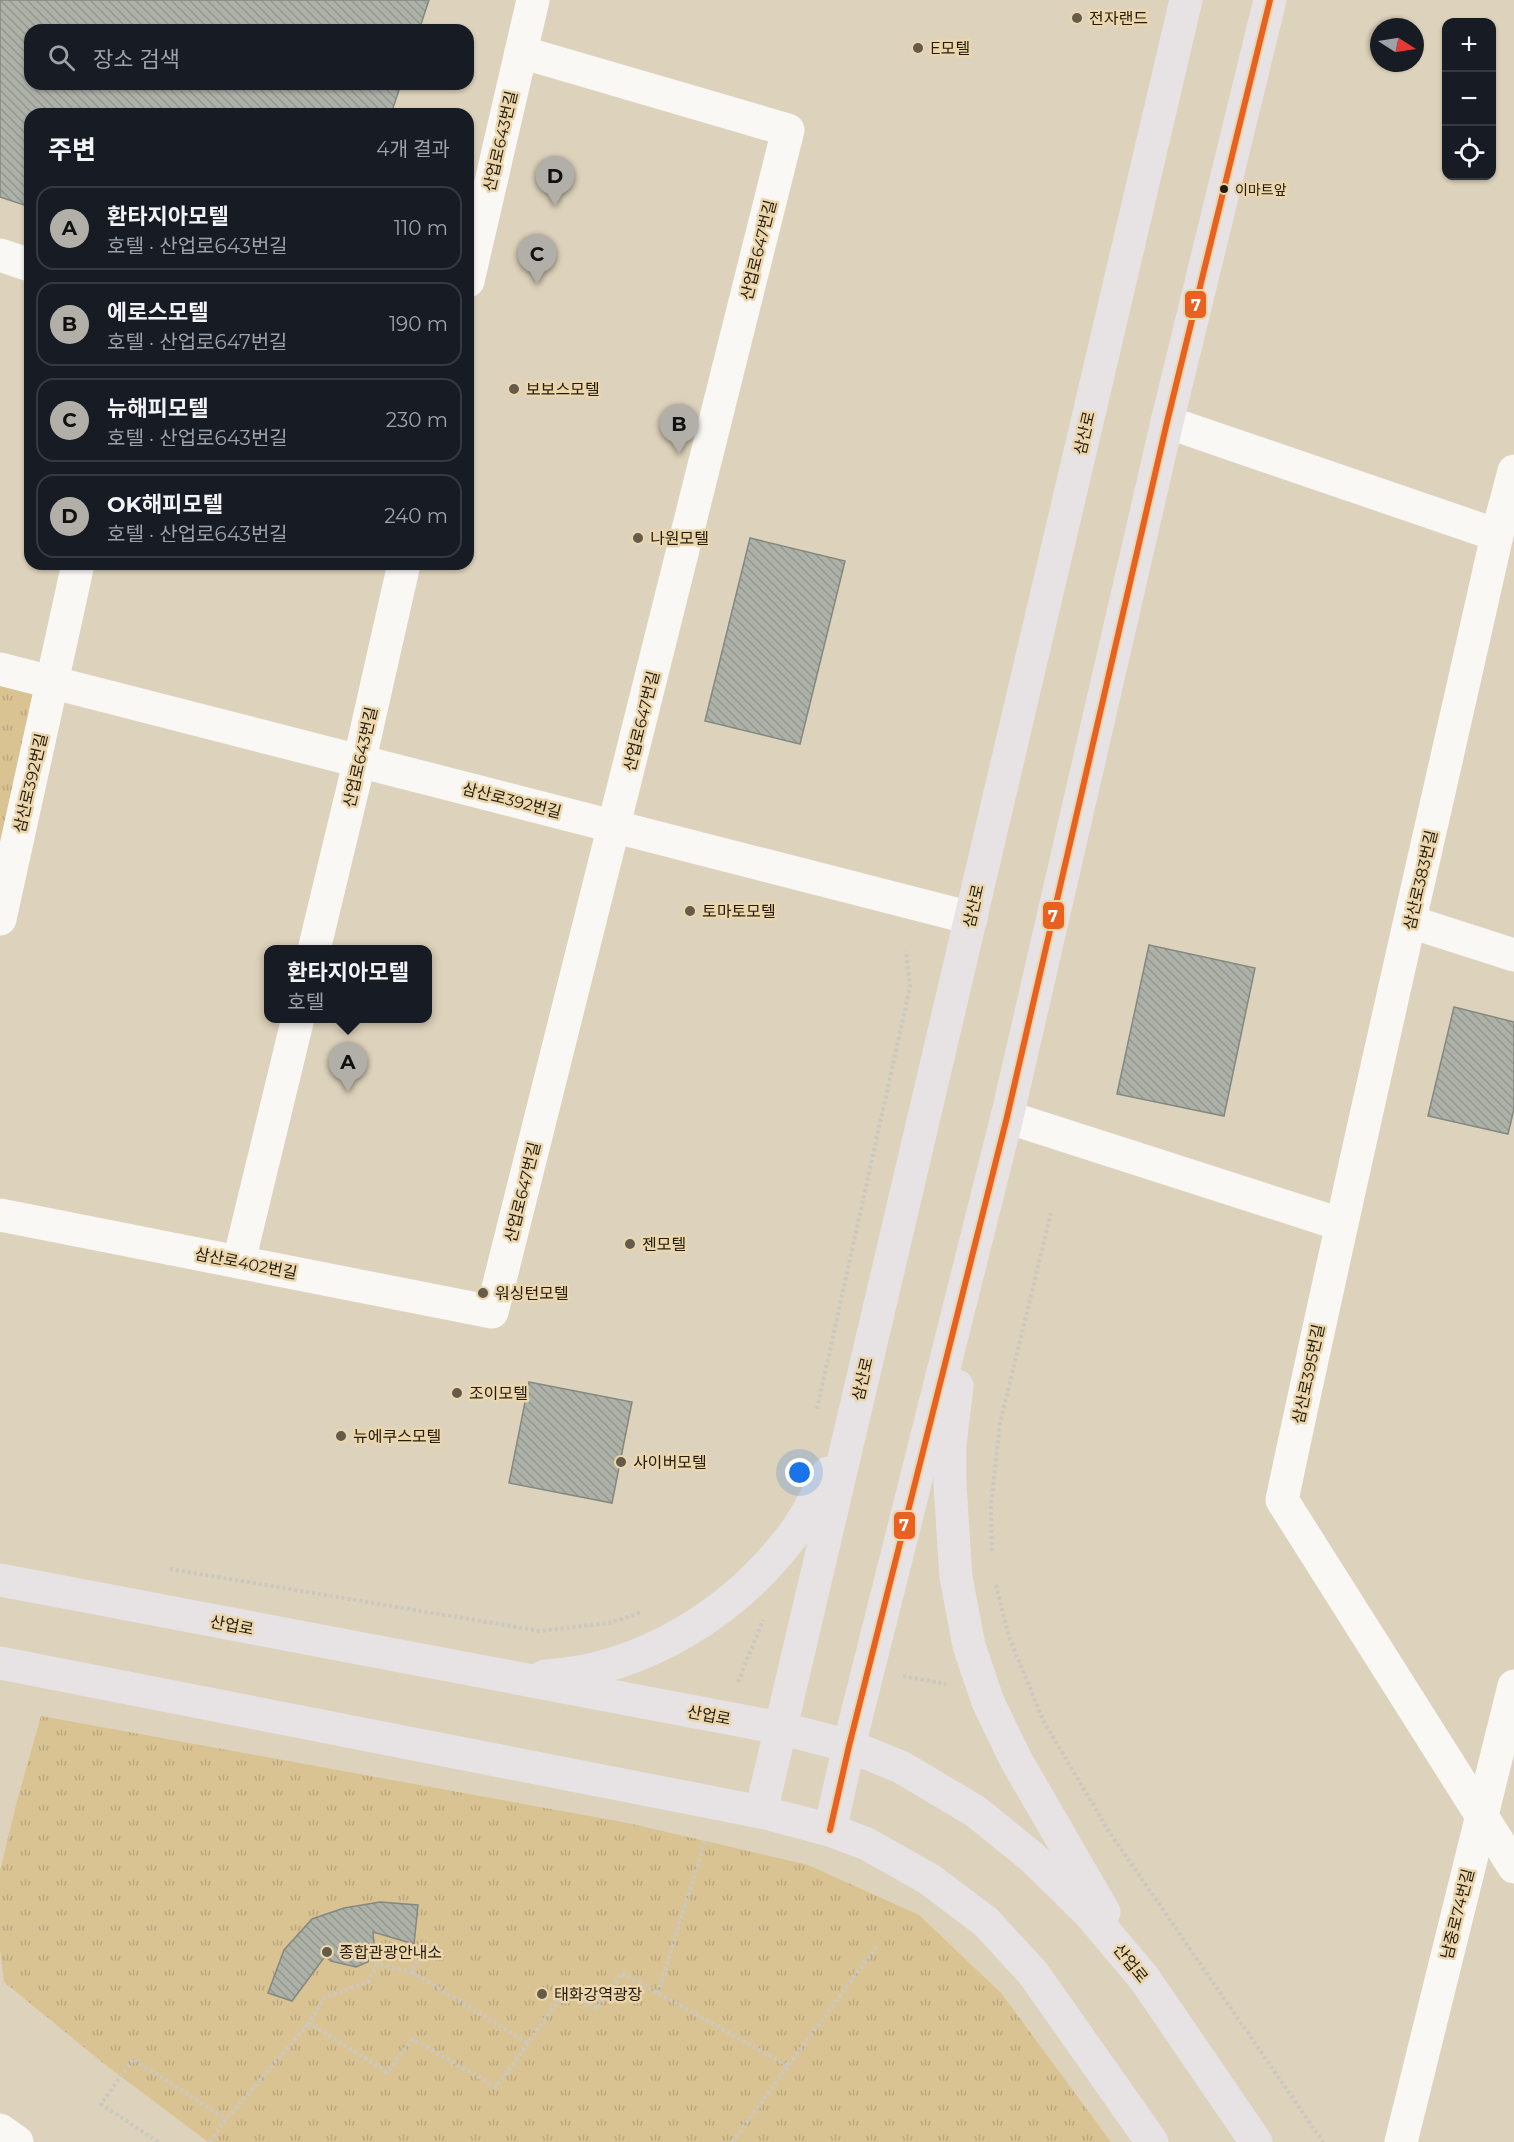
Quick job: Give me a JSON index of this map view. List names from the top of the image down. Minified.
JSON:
{"streets":{"main road":["삼산로","산업로"],"street":["산업로643번길","산업로647번길","삼산로392번길","삼산로383번길","삼산로402번길","삼산로395번길","남중로74번길"]},"crossings":[["산업로643번길","산업로647번길"],["산업로643번길","삼산로392번길"],["산업로647번길","삼산로392번길"],["산업로647번길","삼산로402번길"],["삼산로","삼산로392번길"],["삼산로","산업로"],["삼산로383번길","삼산로395번길"],["삼산로395번길","남중로74번길"]],"places":["전자랜드","E모텔","이마트앞","보보스모텔","나원모텔","토마토모텔","젠모텔","워싱턴모텔","조이모텔","뉴에쿠스모텔","사이버모텔","종합관광안내소","태화강역광장"],"lines":["transit line 7"],"north":"right","page":{"map_buttons":["+","−"],"search":"장소 검색","heading":["주변","4개 결과"],"pins":["D","C","B","A"],"list":[{"mark":"A","name":"환타지아모텔","note":"호텔 · 산업로643번길","value":"110 m"},{"mark":"B","name":"에로스모텔","note":"호텔 · 산업로647번길","value":"190 m"},{"mark":"C","name":"뉴해피모텔","note":"호텔 · 산업로643번길","value":"230 m"},{"mark":"D","name":"OK해피모텔","note":"호텔 · 산업로643번길","value":"240 m"}],"popup":["환타지아모텔","호텔"]}}
